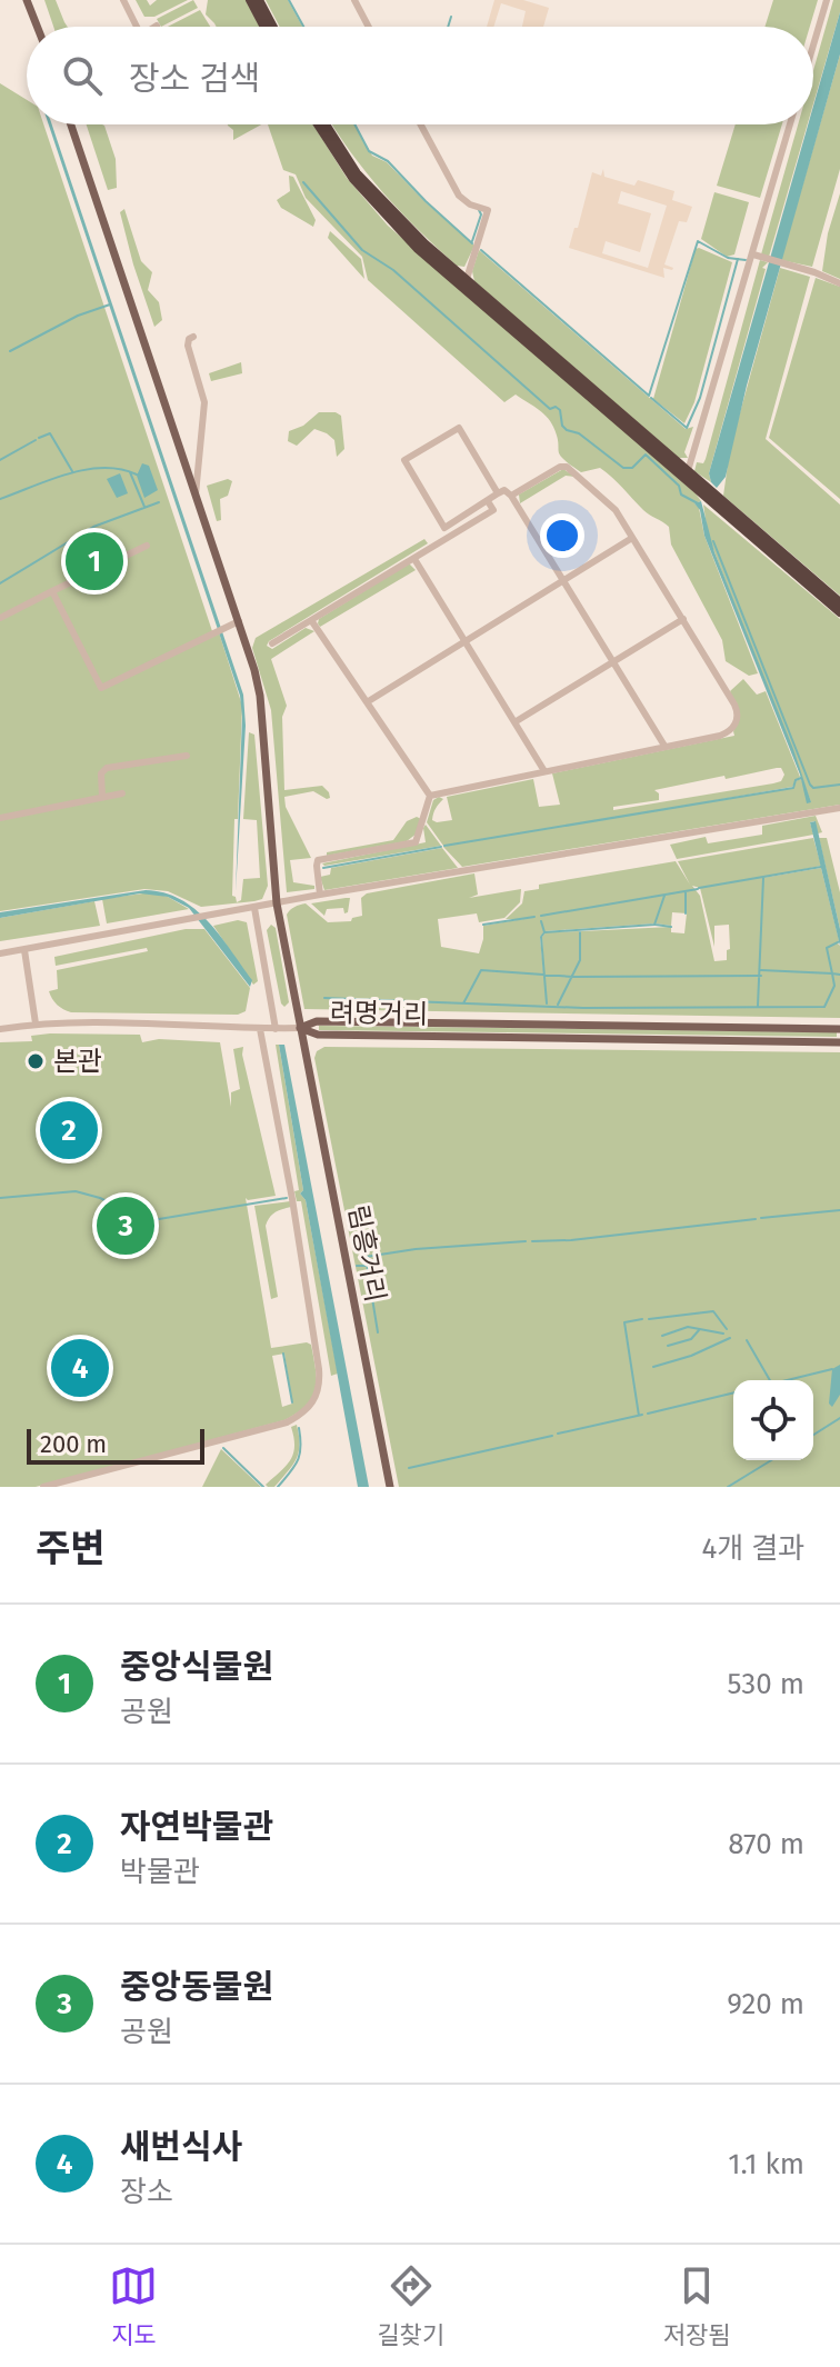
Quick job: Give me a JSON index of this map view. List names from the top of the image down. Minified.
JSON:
{"streets":{"main road":["려명거리","림흥거리"]},"crossings":[["려명거리","림흥거리"]],"places":["본관"],"scale_bar":"200 m","page":{"search":"장소 검색","pins":["1","2","3","4"],"scale":"200 m","heading":["주변","4개 결과"],"list":[{"mark":"1","name":"중앙식물원","note":"공원","value":"530 m"},{"mark":"2","name":"자연박물관","note":"박물관","value":"870 m"},{"mark":"3","name":"중앙동물원","note":"공원","value":"920 m"},{"mark":"4","name":"새번식사","note":"장소","value":"1.1 km"}],"nav":["지도","길찾기","저장됨"]}}
